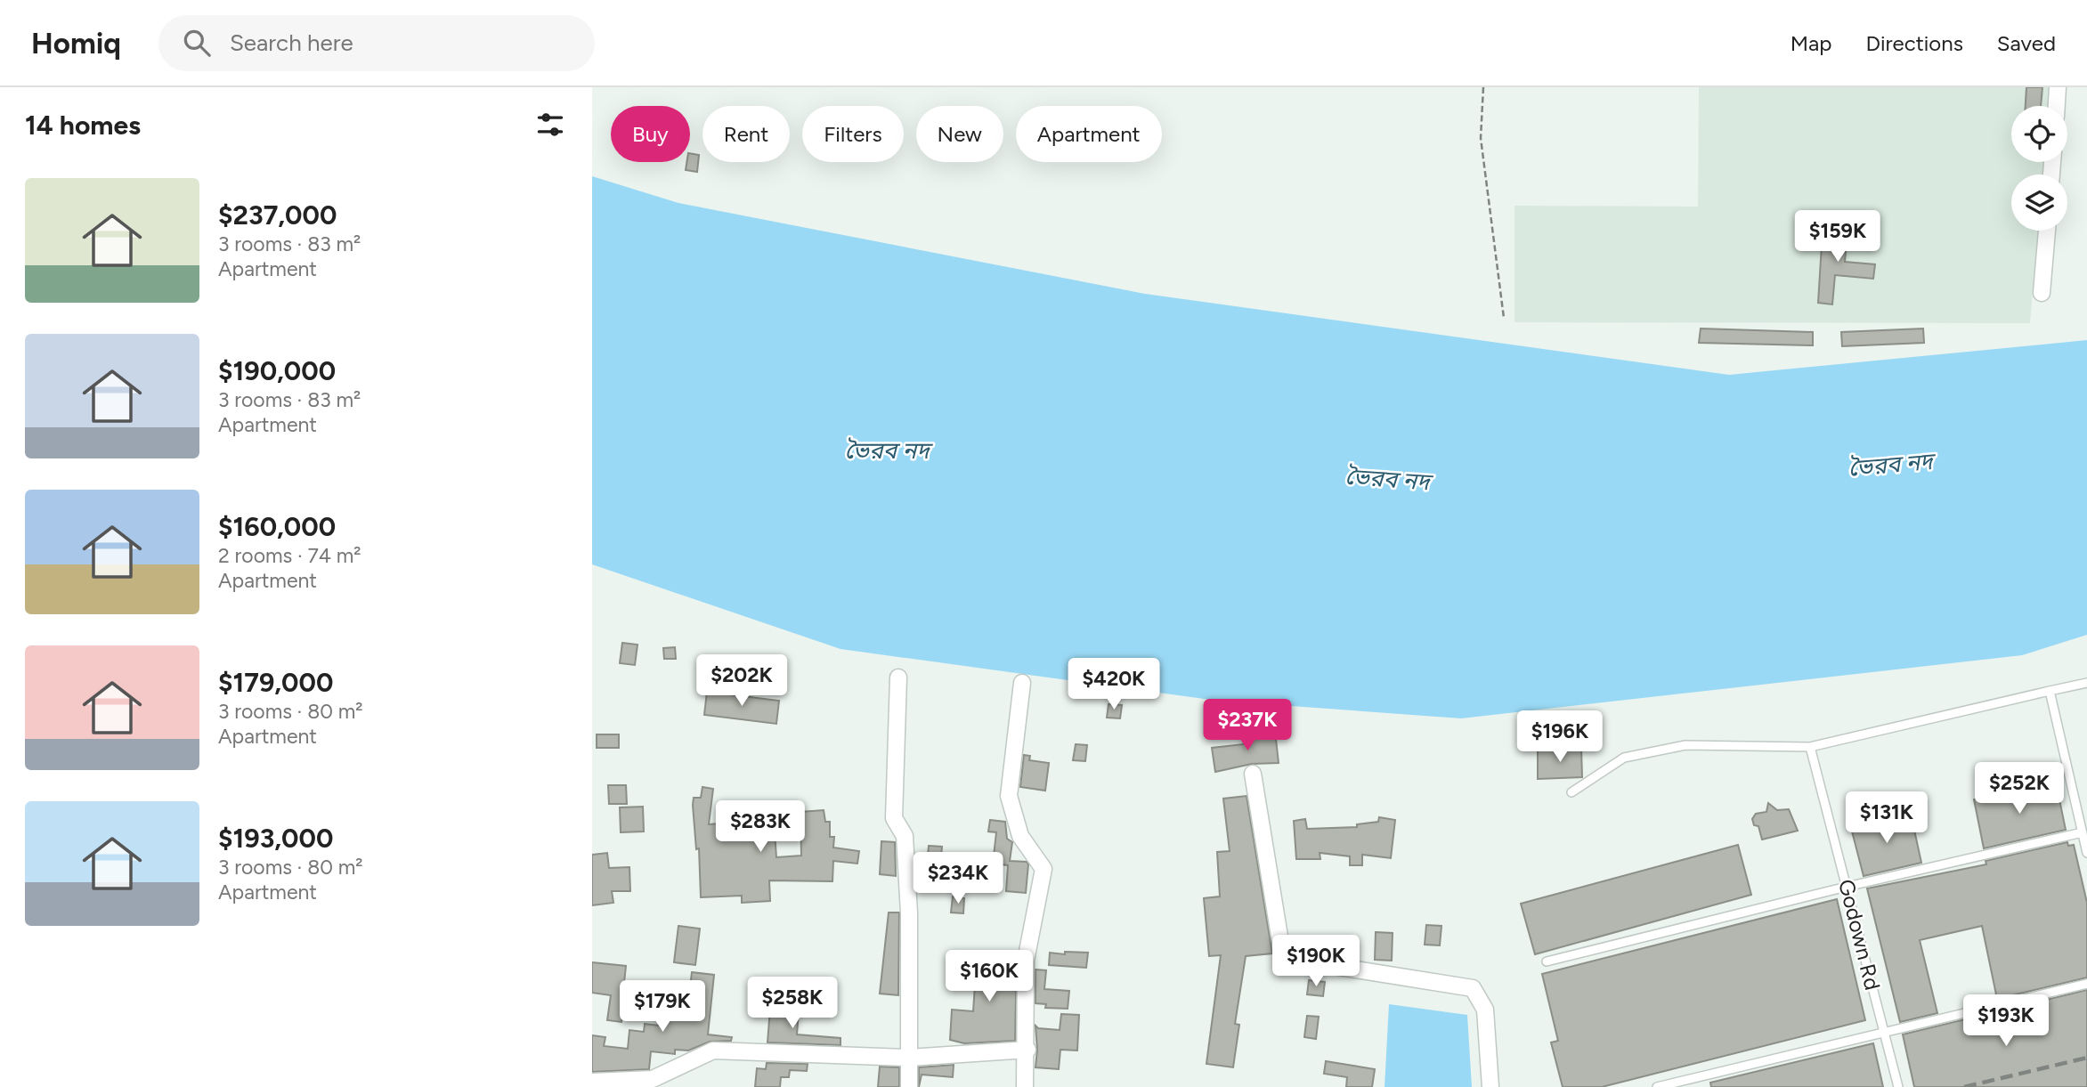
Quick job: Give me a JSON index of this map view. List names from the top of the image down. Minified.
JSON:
{"streets":{"lane":["Godown Rd"]},"water":["ভৈরব নদ"],"page":{"header":"Homiq","search":"Search here","nav":["Map","Directions","Saved"],"heading":"14 homes","chip":["Buy","Rent","Filters","New","Apartment"],"list":[{"name":"$237,000","note":"3 rooms · 83 m² · Apartment"},{"name":"$190,000","note":"3 rooms · 83 m² · Apartment"},{"name":"$160,000","note":"2 rooms · 74 m² · Apartment"},{"name":"$179,000","note":"3 rooms · 80 m² · Apartment"},{"name":"$193,000","note":"3 rooms · 80 m² · Apartment"}],"price":["$159K","$202K","$420K","$237K","$196K","$252K","$131K","$283K","$234K","$190K","$160K","$258K","$179K","$193K"]}}
